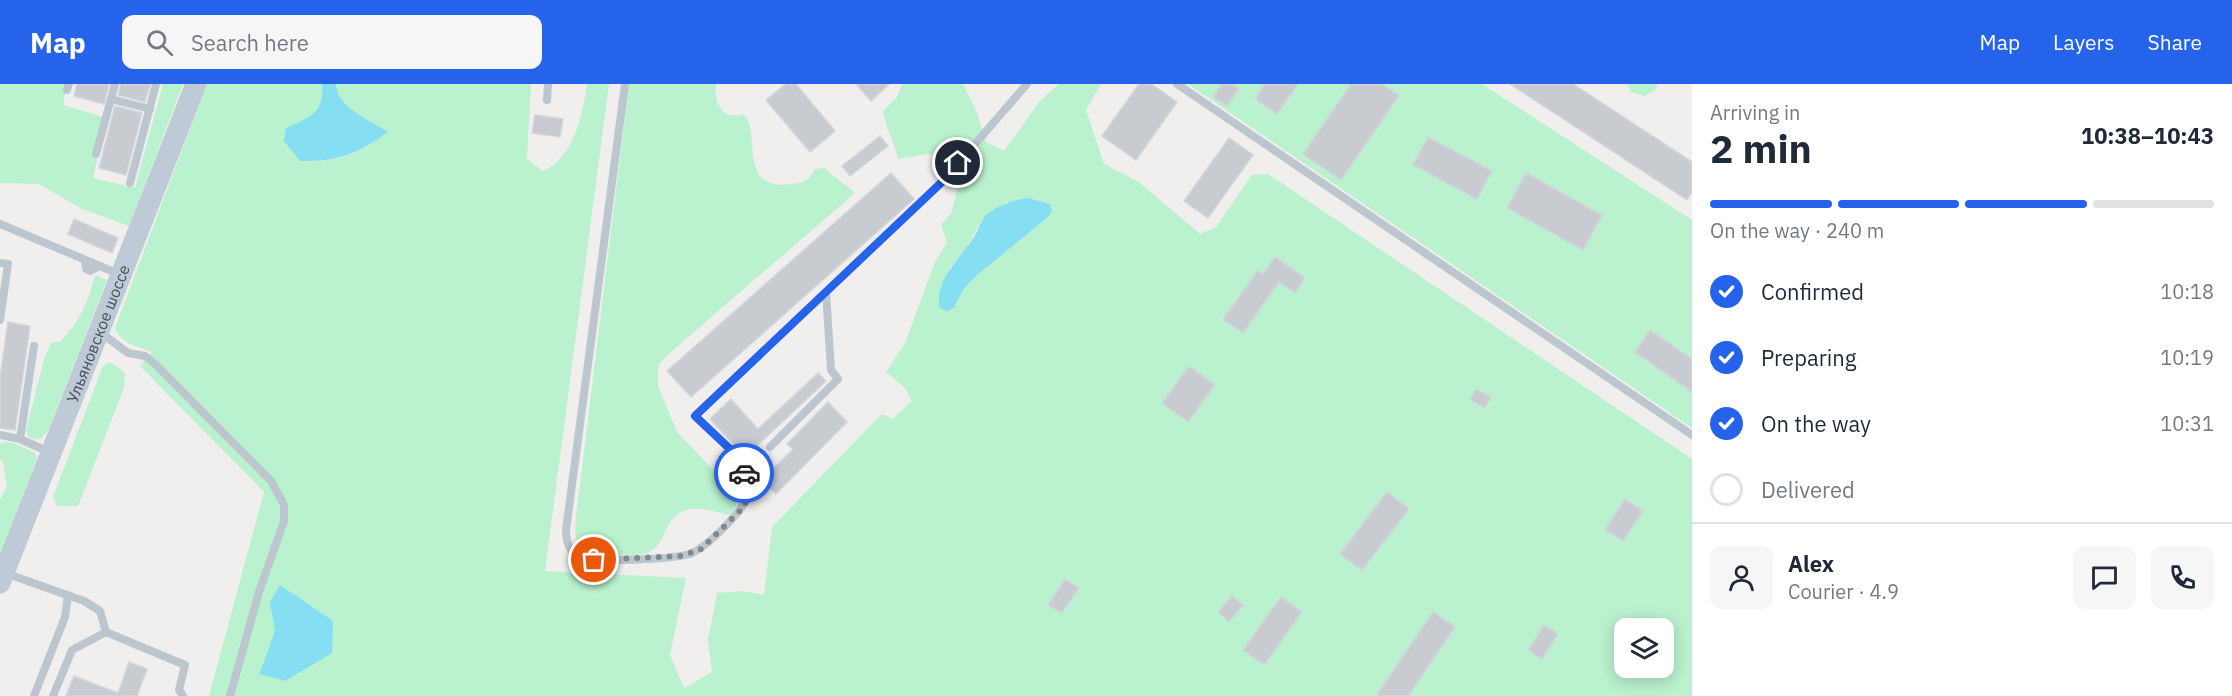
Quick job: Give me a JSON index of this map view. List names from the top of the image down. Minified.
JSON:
{"streets":{"main road":["Ульяновское шоссе"]},"page":{"header":"Map","search":"Search here","nav":["Map","Layers","Share"],"heading":["2 min","Arriving in","10:38–10:43"],"panel":["Alex","Courier · 4.9"],"bar":"On the way · 240 m","list":[["Confirmed","10:18"],["Preparing","10:19"],["On the way","10:31"],"Delivered"]}}
